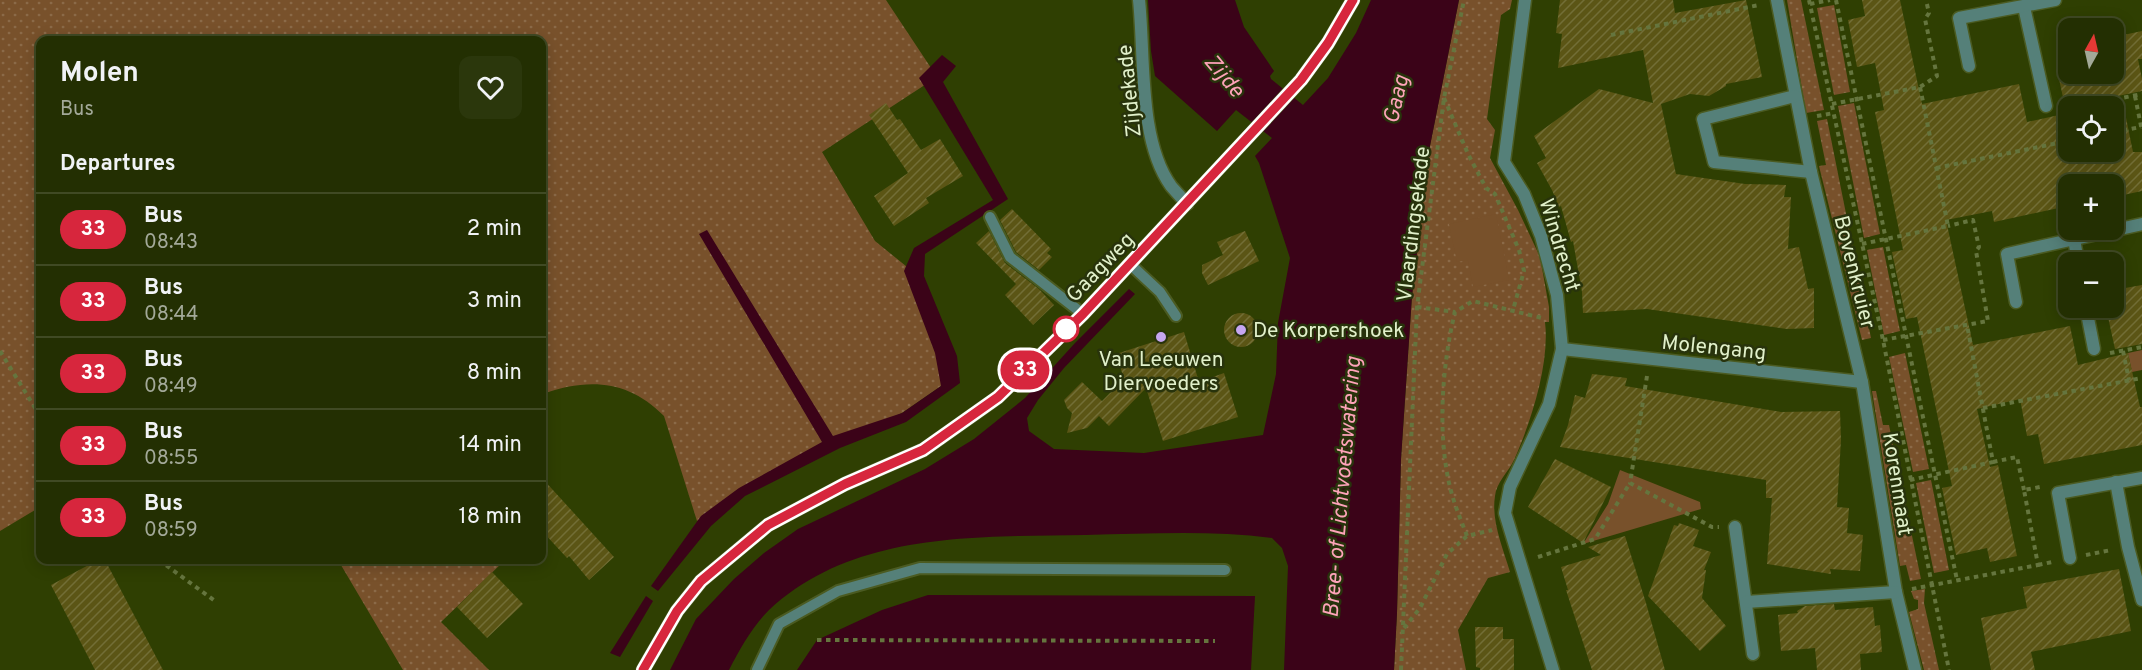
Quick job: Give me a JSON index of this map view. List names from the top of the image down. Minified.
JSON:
{"streets":{"main road":["Gaagweg"],"street":["Zijdekade","Windrecht","Bovenkruier","Molengang","Korenmaat"],"path":["Vlaardingsekade"]},"crossings":[["Zijdekade","Gaagweg"],["Windrecht","Molengang"],["Bovenkruier","Molengang"],["Bovenkruier","Korenmaat"],["Molengang","Korenmaat"]],"water":["Zijde","Gaag","Bree- of Lichtvoetswatering"],"places":["De Korpershoek","Van Leeuwen Diervoeders"],"lines":["bus line 33"],"north":"top","page":{"on_map":"33","map_buttons":["+","−"],"heading":[["Molen","Bus"],"Departures"],"list":[{"mark":"33","name":"Bus","note":"08:43","value":"2 min"},{"mark":"33","name":"Bus","note":"08:44","value":"3 min"},{"mark":"33","name":"Bus","note":"08:49","value":"8 min"},{"mark":"33","name":"Bus","note":"08:55","value":"14 min"},{"mark":"33","name":"Bus","note":"08:59","value":"18 min"}]}}
